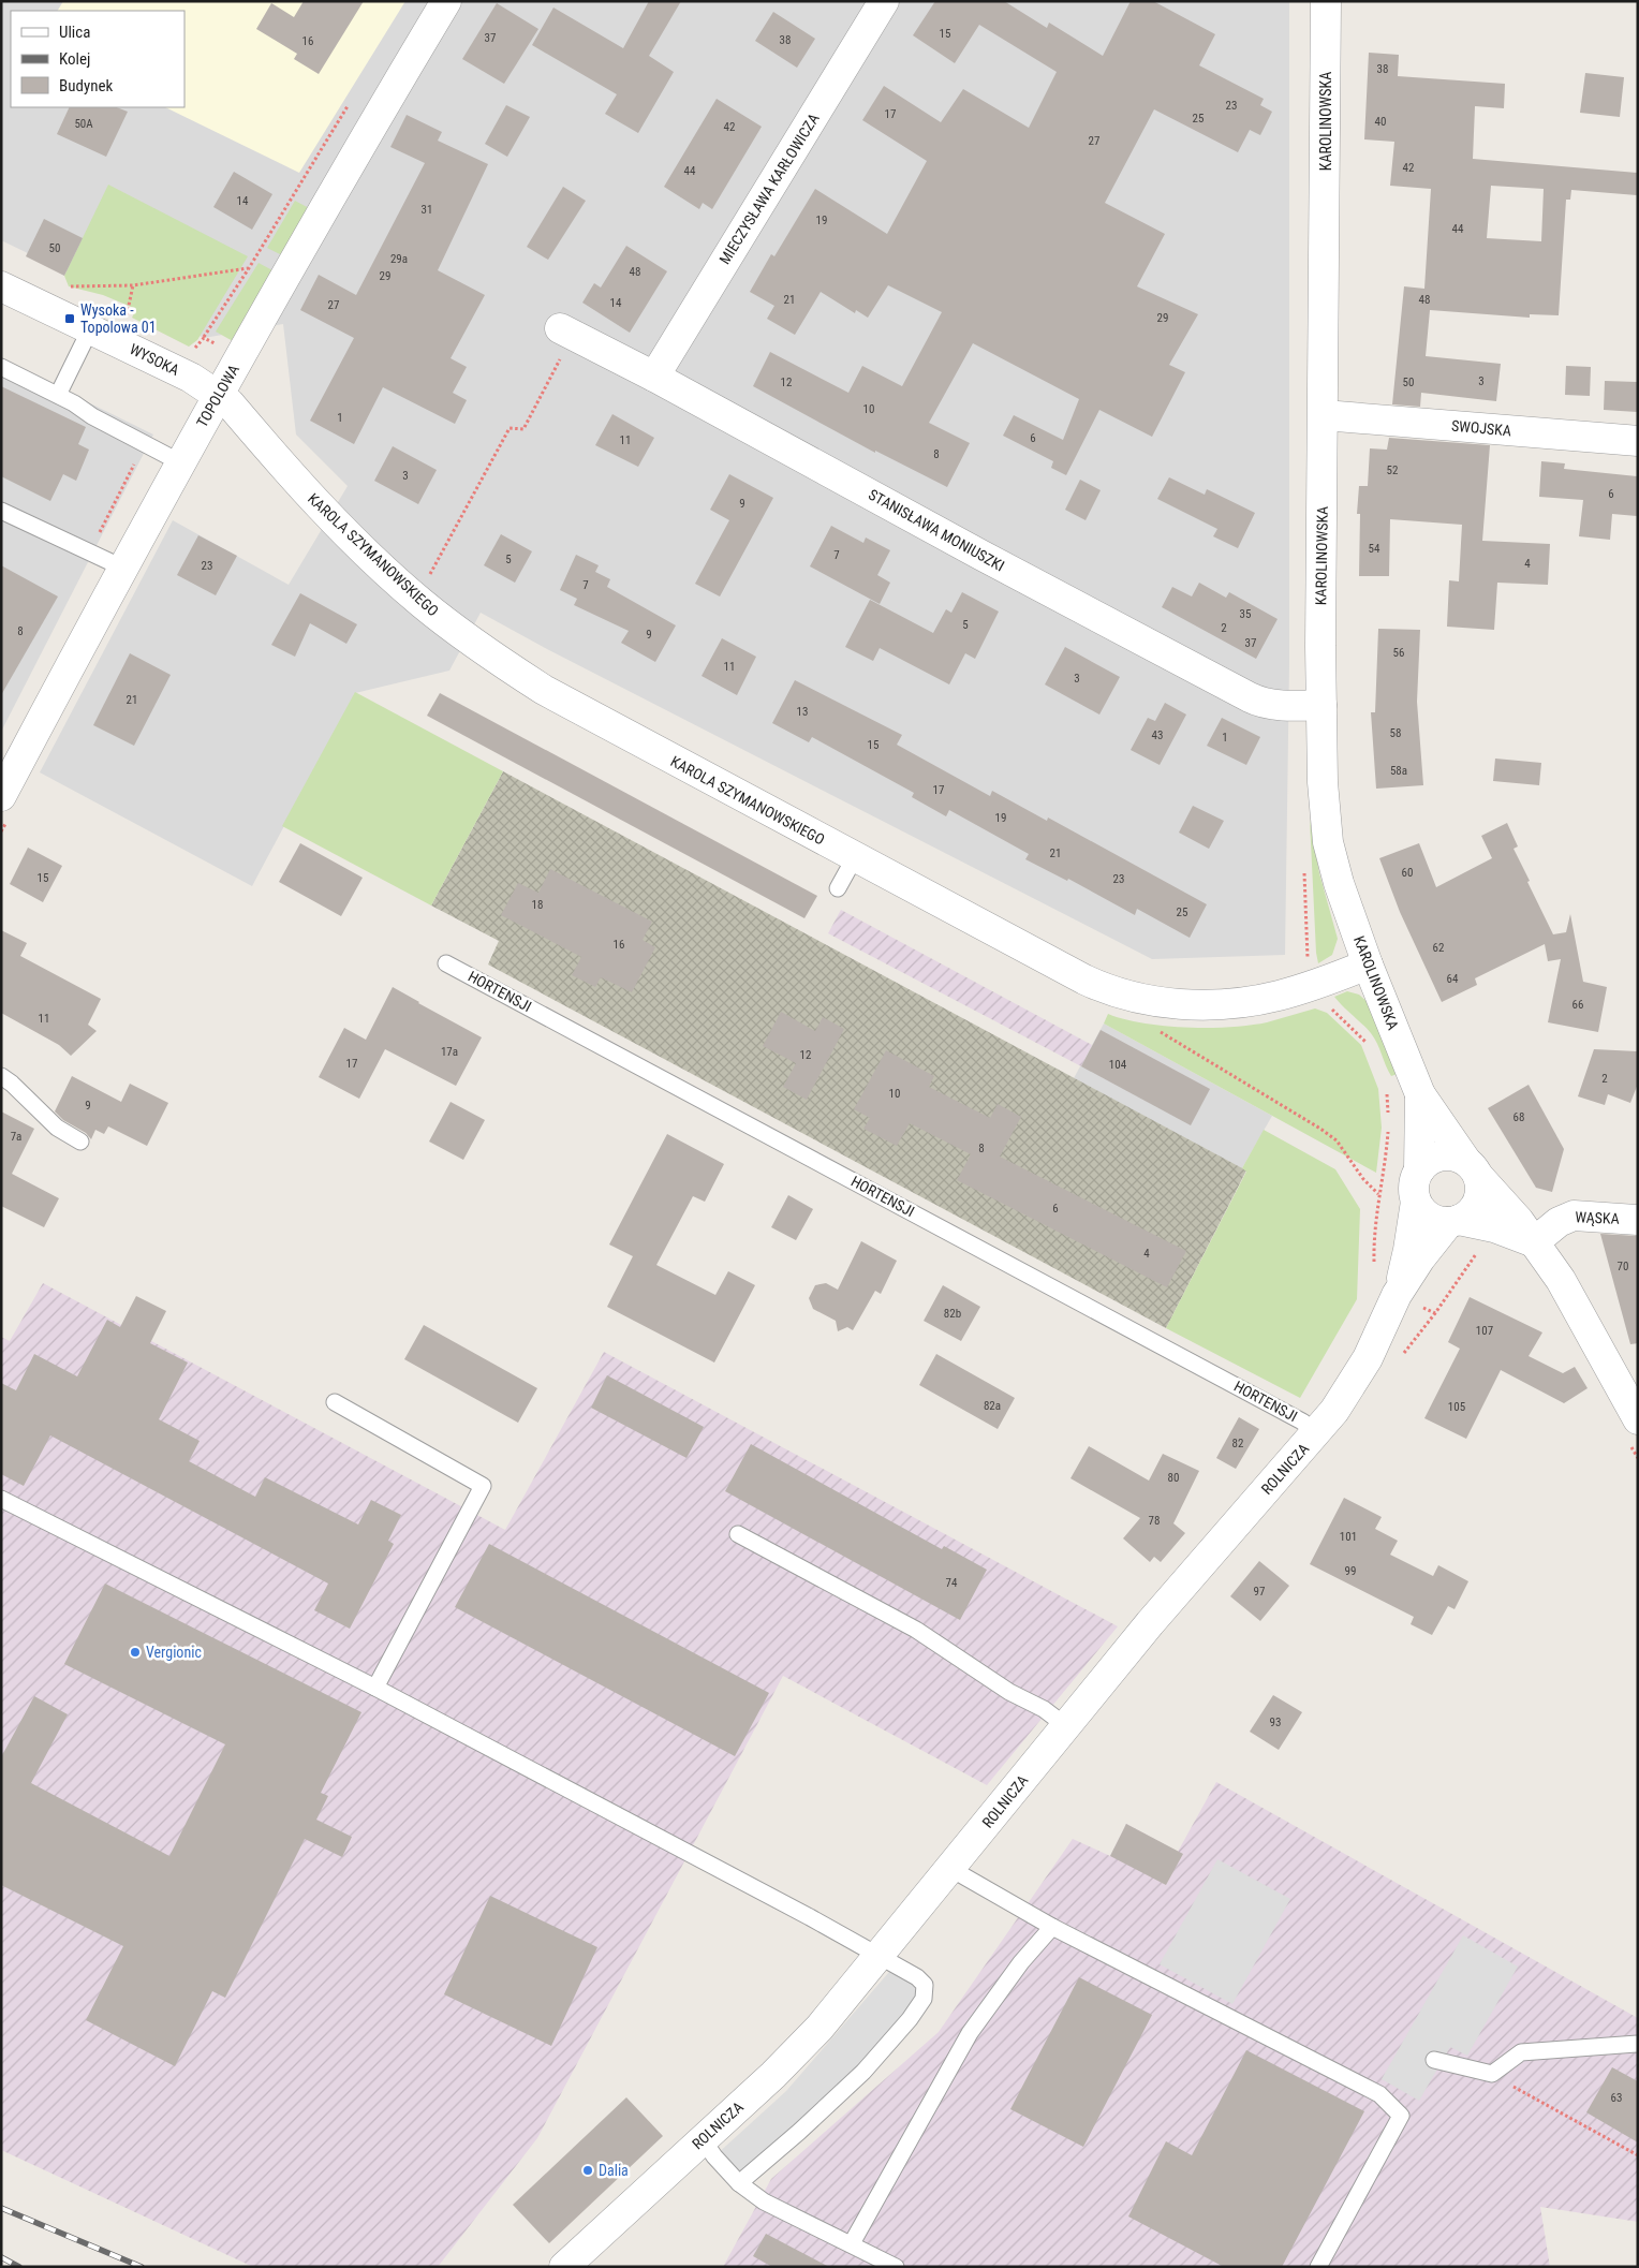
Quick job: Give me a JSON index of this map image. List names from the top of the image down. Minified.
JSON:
{"streets":{"street":["KAROLINOWSKA","MIECZYSŁAWA KARŁOWICZA","WYSOKA","TOPOLOWA","SWOJSKA","STANISŁAWA MONIUSZKI","KAROLA SZYMANOWSKIEGO","WĄSKA","ROLNICZA"],"lane":["HORTENSJI"]},"crossings":[["KAROLINOWSKA","SWOJSKA"],["KAROLINOWSKA","STANISŁAWA MONIUSZKI"],["KAROLINOWSKA","KAROLA SZYMANOWSKIEGO"],["KAROLINOWSKA","WĄSKA"],["KAROLINOWSKA","ROLNICZA"],["MIECZYSŁAWA KARŁOWICZA","STANISŁAWA MONIUSZKI"],["WYSOKA","TOPOLOWA"],["WYSOKA","KAROLA SZYMANOWSKIEGO"],["TOPOLOWA","KAROLA SZYMANOWSKIEGO"],["HORTENSJI","ROLNICZA"]],"places":{"transit":["Wysoka - Topolowa 01"],"other":["Vergionic","Dalia"]},"house_numbers":["15","37","38","16","38","23","17","25","40","50A","42","27","42","44","14","31","19","44","50","29a","48","29","21","48","14","27","29","3","12","50","10","1","6","11","8","52","3","6","9","54","7","5","4","23","7","35","5","2","8","9","37","56","11","3","21","13","58","43","1","15","58a","17","19","21","60","15","23","18","25","16","62","64","66","11","17a","12","17","104","2","10","9","68","7a","8","6","4","70","82b","107","82a","105","82","80","78","101","99","74","97","93","63"],"legend":["Ulica","Kolej","Budynek"]}
